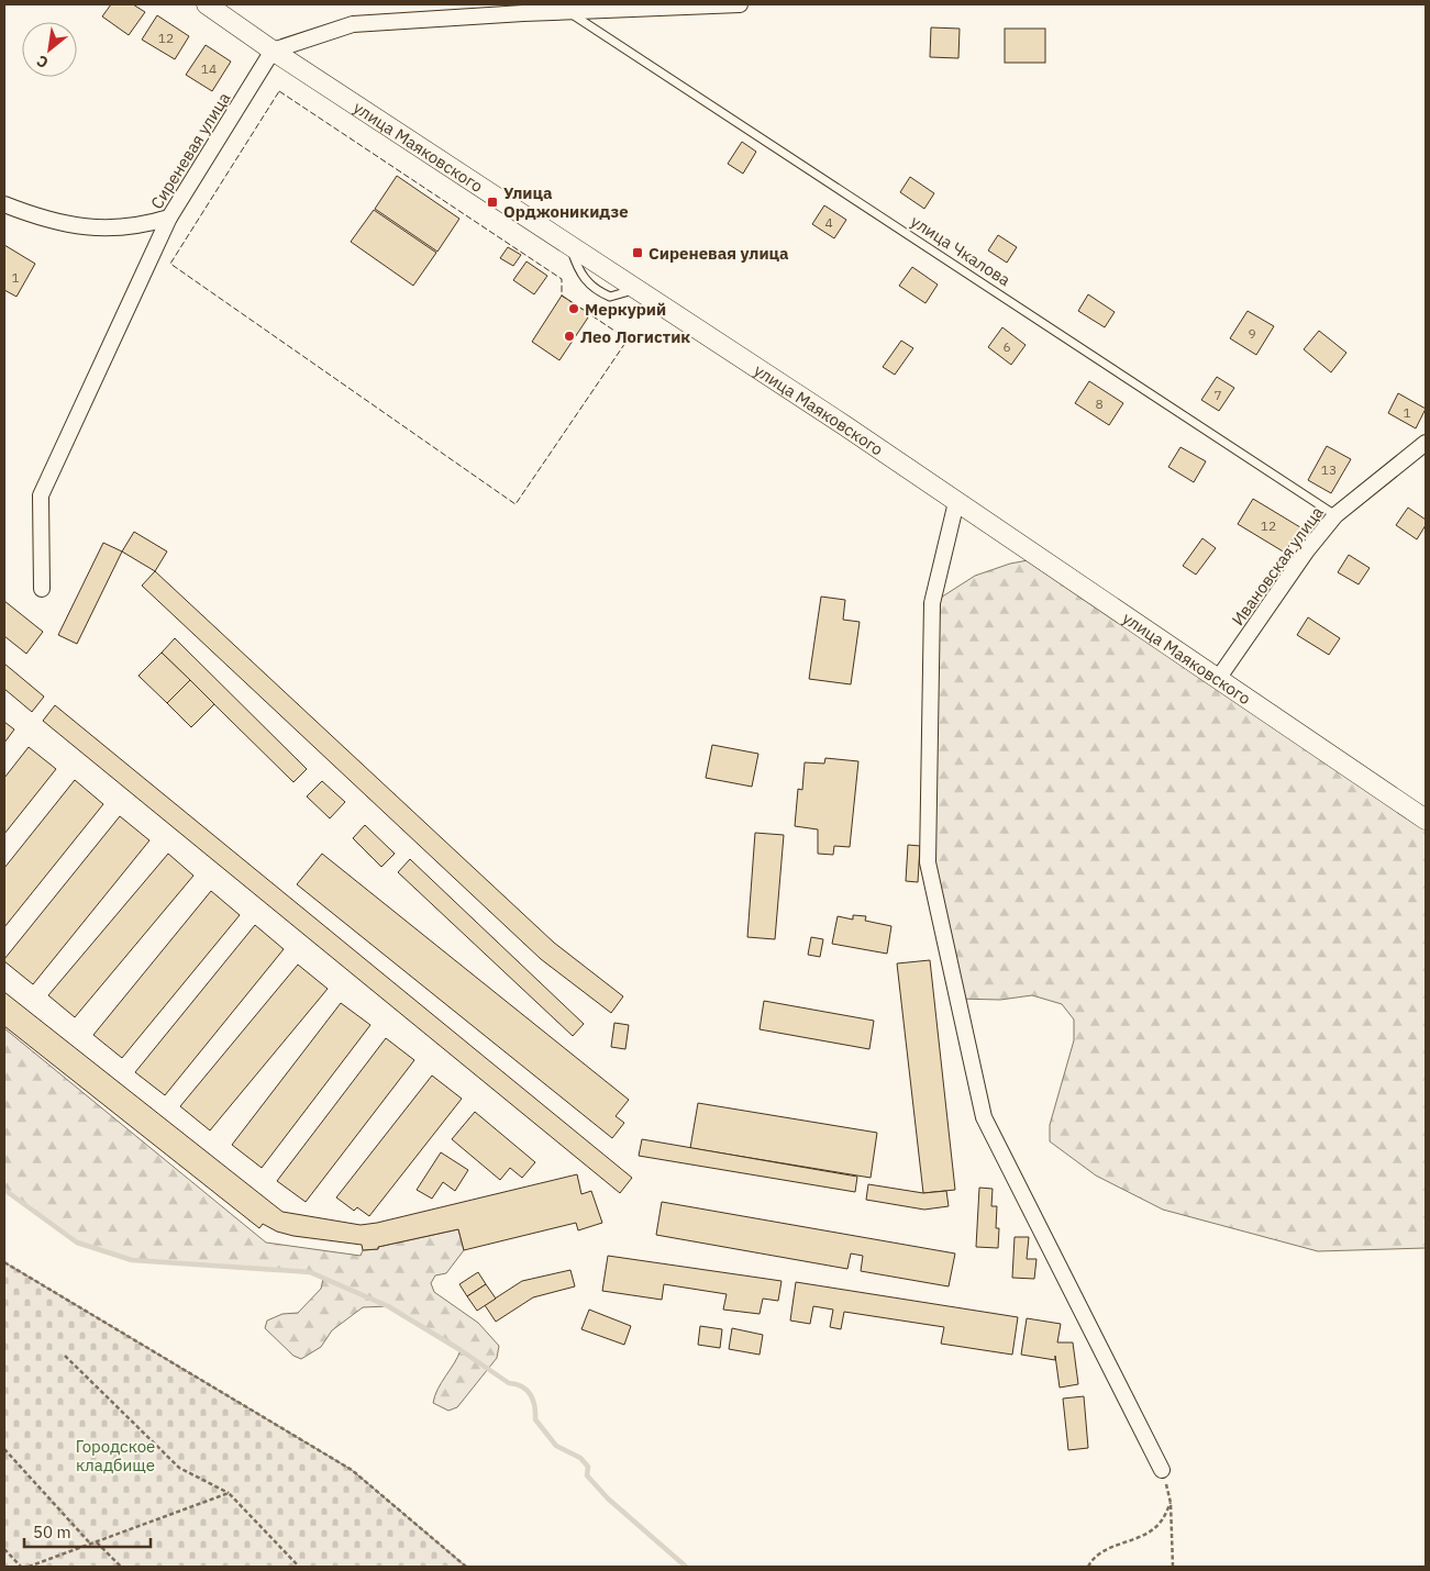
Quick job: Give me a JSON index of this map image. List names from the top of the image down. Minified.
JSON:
{"streets":{"street":["улица Маяковского","Сиреневая улица","Ивановская улица"],"lane":["улица Чкалова"]},"crossings":[["улица Маяковского","Сиреневая улица"],["улица Маяковского","Ивановская улица"],["улица Чкалова","Ивановская улица"]],"parks":["Городское кладбище"],"places":{"transit":["Улица Орджоникидзе","Сиреневая улица"],"other":["Меркурий","Лео Логистик"]},"house_numbers":["12","14","4","1","9","6","7","8","1","13","12"],"scale_bar":"50 m","north":"bottom left"}
